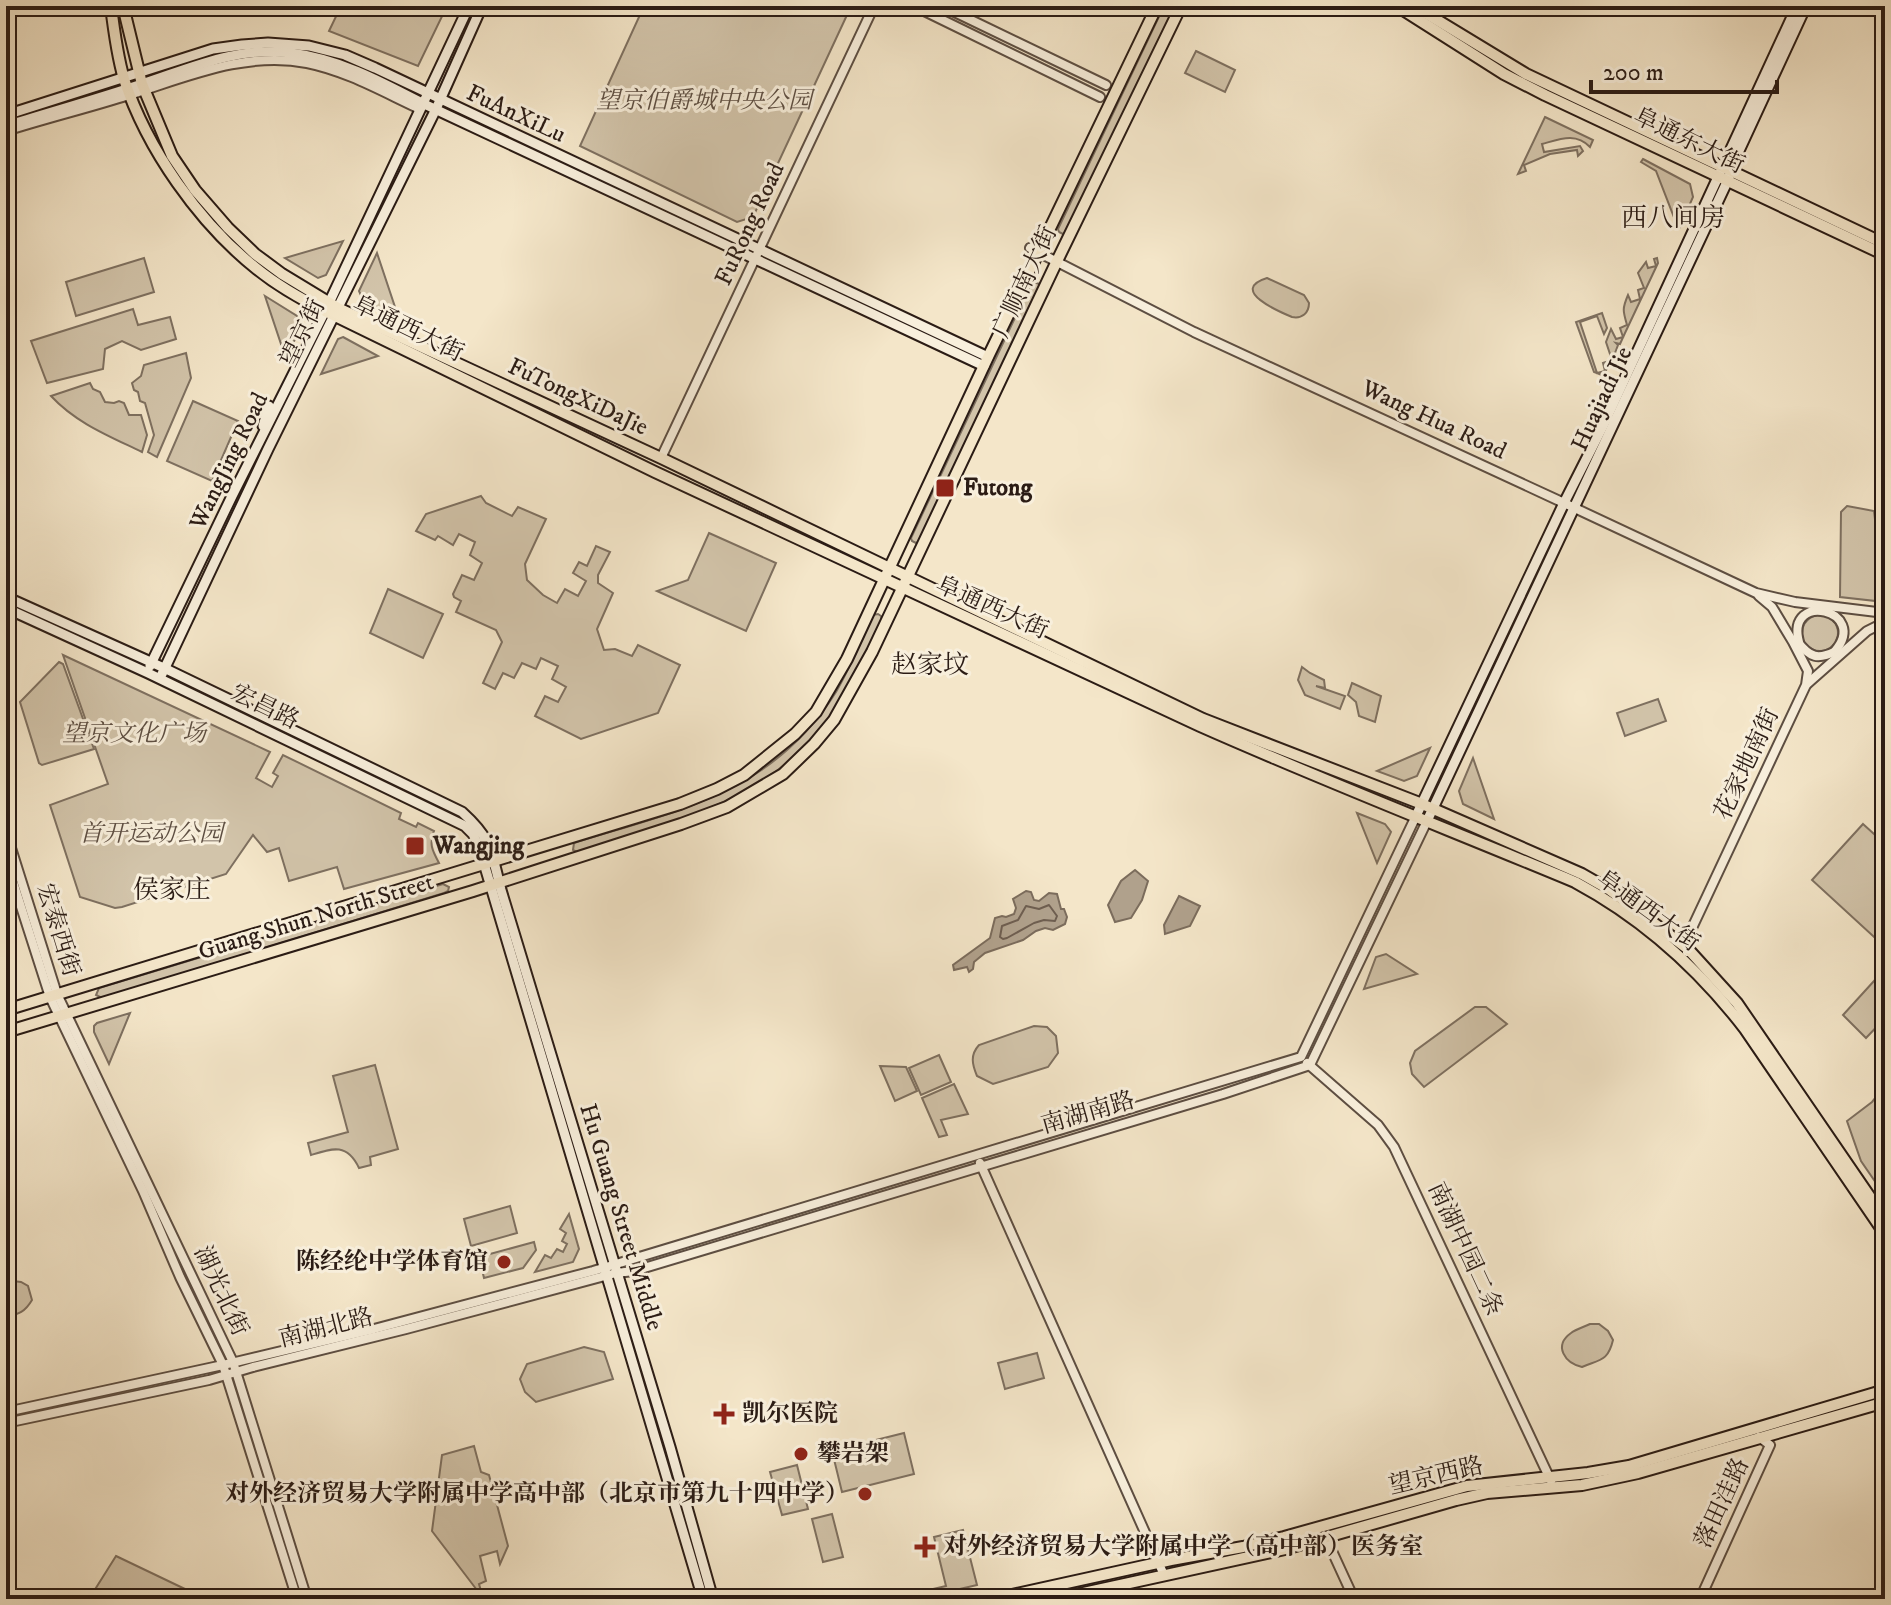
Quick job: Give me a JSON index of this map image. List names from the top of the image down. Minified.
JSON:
{"streets":{"main road":["FuAnXiLu","阜通东大街","广顺南大街","阜通西大街","望京街","FuTongXiDaJie","Huajiadi Jie","WangJing Road","宏昌路","Guang Shun North Street","Hu Guang Street Middle","望京西路"],"street":["FuRong Road","Wang Hua Road","花家地南街","宏泰西街","南湖南路","南湖中园二条","湖光北街","南湖北路","落田洼路"]},"crossings":[["FuAnXiLu","FuRong Road"],["FuAnXiLu","广顺南大街"],["FuAnXiLu","阜通西大街"],["FuAnXiLu","望京街"],["FuAnXiLu","FuTongXiDaJie"],["FuAnXiLu","WangJing Road"],["阜通东大街","Huajiadi Jie"],["FuRong Road","FuTongXiDaJie"],["广顺南大街","阜通西大街"],["广顺南大街","FuTongXiDaJie"],["广顺南大街","Wang Hua Road"],["广顺南大街","Guang Shun North Street"],["阜通西大街","望京街"],["阜通西大街","FuTongXiDaJie"],["阜通西大街","Huajiadi Jie"],["阜通西大街","WangJing Road"],["阜通西大街","花家地南街"],["阜通西大街","Guang Shun North Street"],["望京街","FuTongXiDaJie"],["望京街","WangJing Road"],["FuTongXiDaJie","WangJing Road"],["FuTongXiDaJie","Guang Shun North Street"],["Huajiadi Jie","Wang Hua Road"],["WangJing Road","宏昌路"],["宏昌路","Guang Shun North Street"],["宏昌路","Hu Guang Street Middle"],["Guang Shun North Street","宏泰西街"],["Guang Shun North Street","Hu Guang Street Middle"],["Guang Shun North Street","湖光北街"],["宏泰西街","湖光北街"],["南湖南路","Hu Guang Street Middle"],["南湖南路","南湖中园二条"],["南湖南路","南湖北路"],["Hu Guang Street Middle","南湖北路"],["南湖中园二条","望京西路"],["湖光北街","南湖北路"],["望京西路","落田洼路"]],"districts":["西八间房","赵家坟","侯家庄"],"parks":["望京伯爵城中央公园","望京文化广场","首开运动公园"],"places":{"transit":["Futong","Wangjing"],"other":["陈经纶中学体育馆","攀岩架","对外经济贸易大学附属中学高中部（北京市第九十四中学）"],"health":["凯尔医院","对外经济贸易大学附属中学（高中部）医务室"]},"scale_bar":"200 m"}
